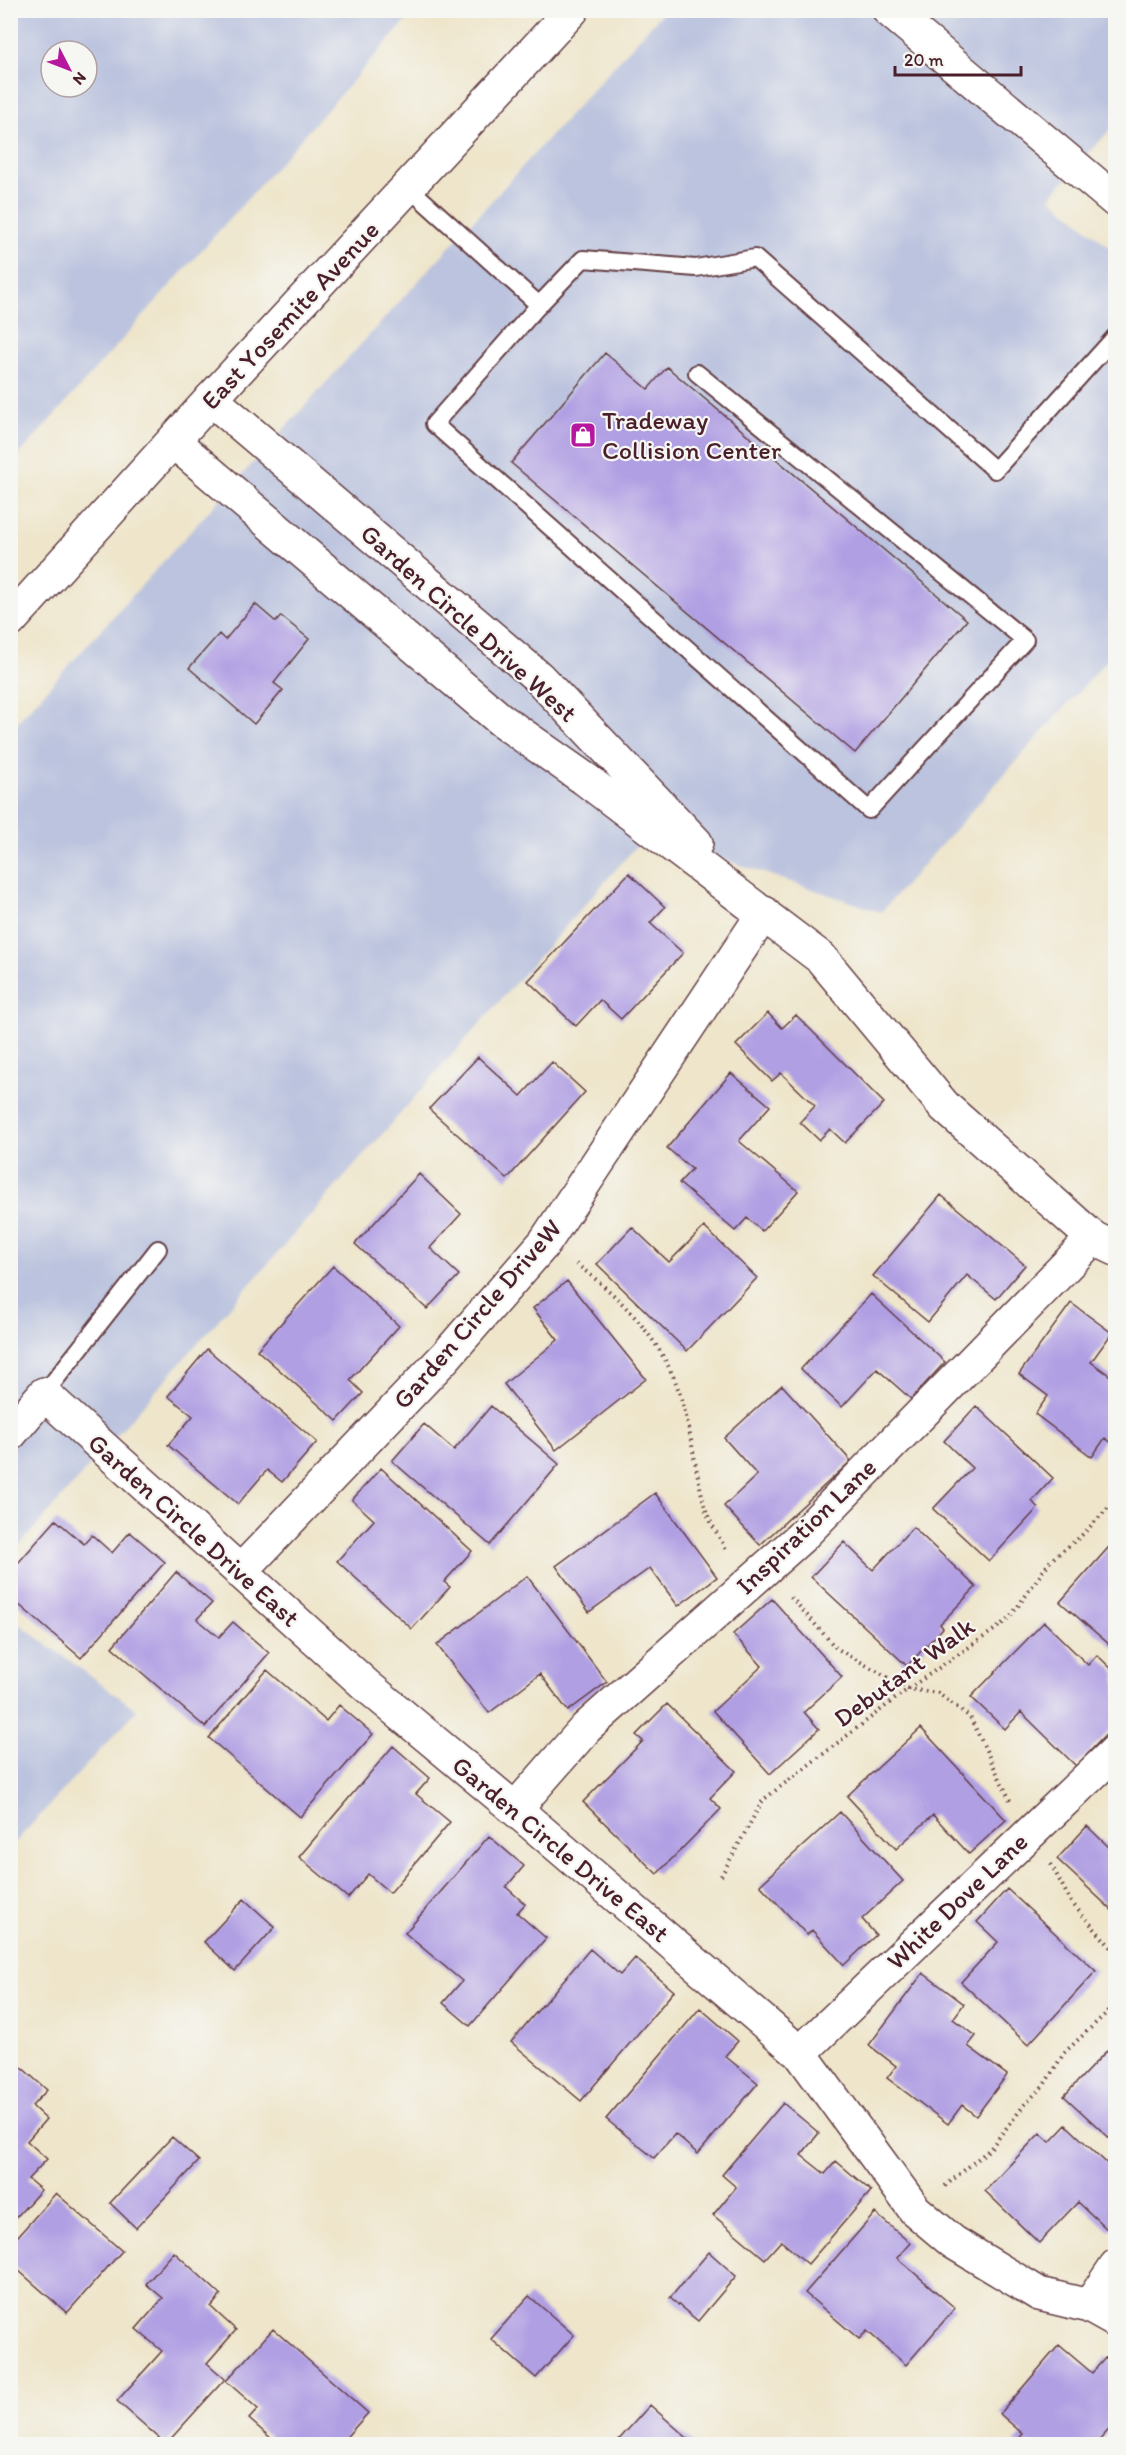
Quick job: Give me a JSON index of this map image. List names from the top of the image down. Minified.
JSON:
{"streets":{"street":["East Yosemite Avenue","Garden Circle Drive West","Garden Circle DriveW","Inspiration Lane","Garden Circle Drive East","White Dove Lane"],"path":["Debutant Walk"]},"crossings":[["East Yosemite Avenue","Garden Circle Drive West"],["Garden Circle Drive West","Garden Circle DriveW"],["Garden Circle Drive West","Inspiration Lane"],["Garden Circle DriveW","Garden Circle Drive East"],["Inspiration Lane","Garden Circle Drive East"],["Garden Circle Drive East","White Dove Lane"]],"places":{"shop":["Tradeway Collision Center"]},"scale_bar":"20 m","north":"bottom right"}
